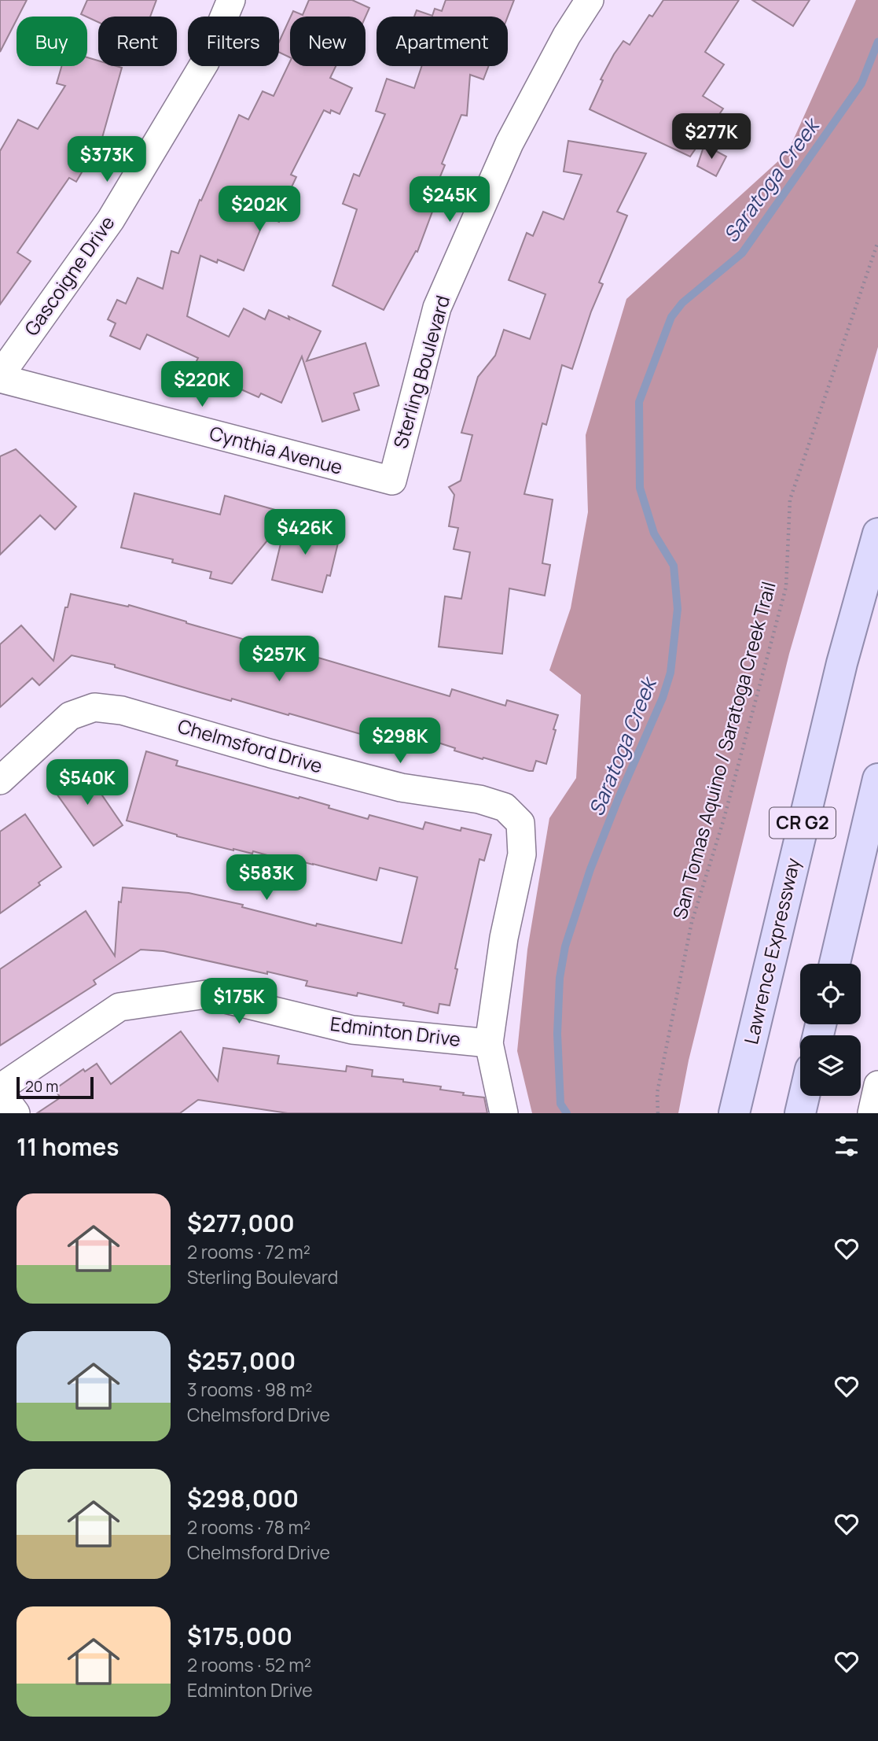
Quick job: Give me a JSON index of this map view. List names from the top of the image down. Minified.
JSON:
{"streets":{"highway":["CR G2","Lawrence Expressway"],"street":["Gascoigne Drive","Sterling Boulevard","Cynthia Avenue","Chelmsford Drive","Edminton Drive"],"path":["San Tomas Aquino / Saratoga Creek Trail"]},"crossings":[["Gascoigne Drive","Cynthia Avenue"],["Sterling Boulevard","Cynthia Avenue"],["Chelmsford Drive","Edminton Drive"]],"water":["Saratoga Creek"],"scale_bar":"20 m","page":{"chip":["Buy","Rent","Filters","New","Apartment"],"price":["$277K","$373K","$245K","$202K","$220K","$426K","$257K","$298K","$540K","$583K","$175K"],"scale":"20 m","heading":"11 homes","list":[{"name":"$277,000","note":"2 rooms · 72 m² · Sterling Boulevard"},{"name":"$257,000","note":"3 rooms · 98 m² · Chelmsford Drive"},{"name":"$298,000","note":"2 rooms · 78 m² · Chelmsford Drive"},{"name":"$175,000","note":"2 rooms · 52 m² · Edminton Drive"}]}}
